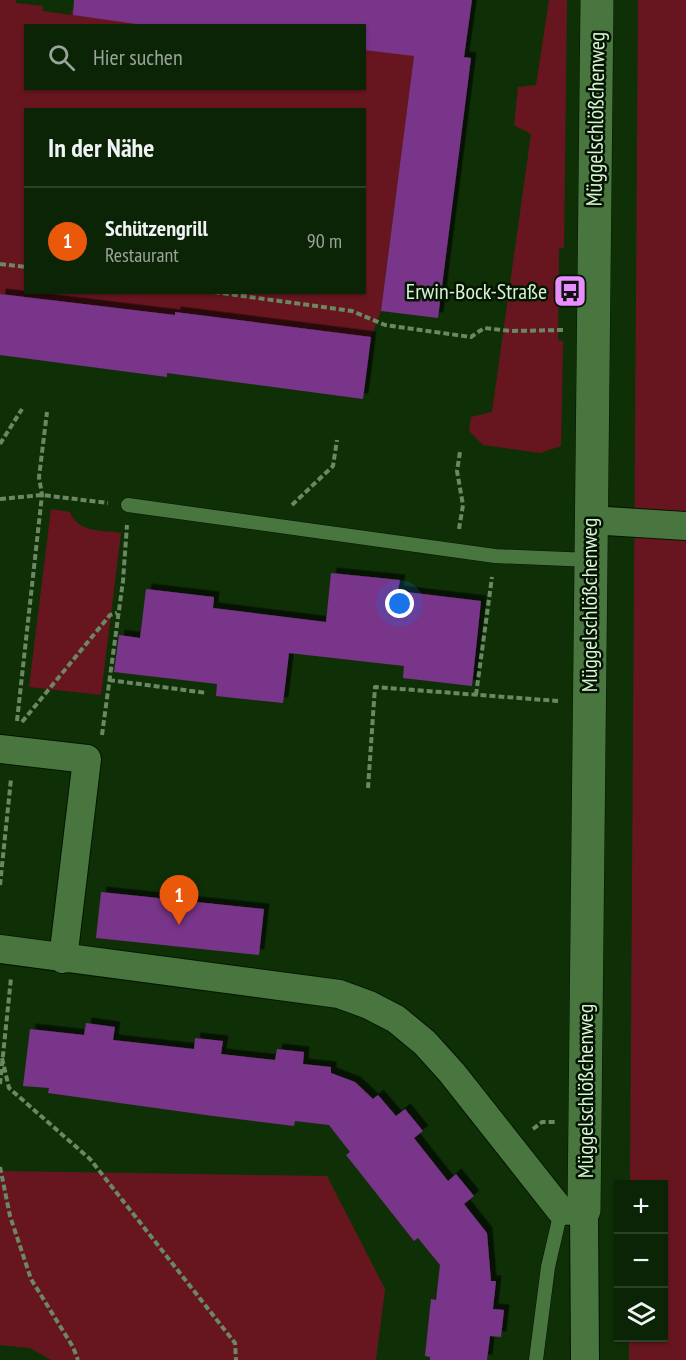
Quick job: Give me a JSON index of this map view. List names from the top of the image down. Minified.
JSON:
{"streets":{"street":["Müggelschlößchenweg"]},"places":{"bus stop":["Erwin-Bock-Straße"]},"page":{"search":"Hier suchen","heading":"In der Nähe","list":[{"mark":"1","name":"Schützengrill","note":"Restaurant","value":"90 m"}],"pins":"1","map_buttons":["+","−"]}}
